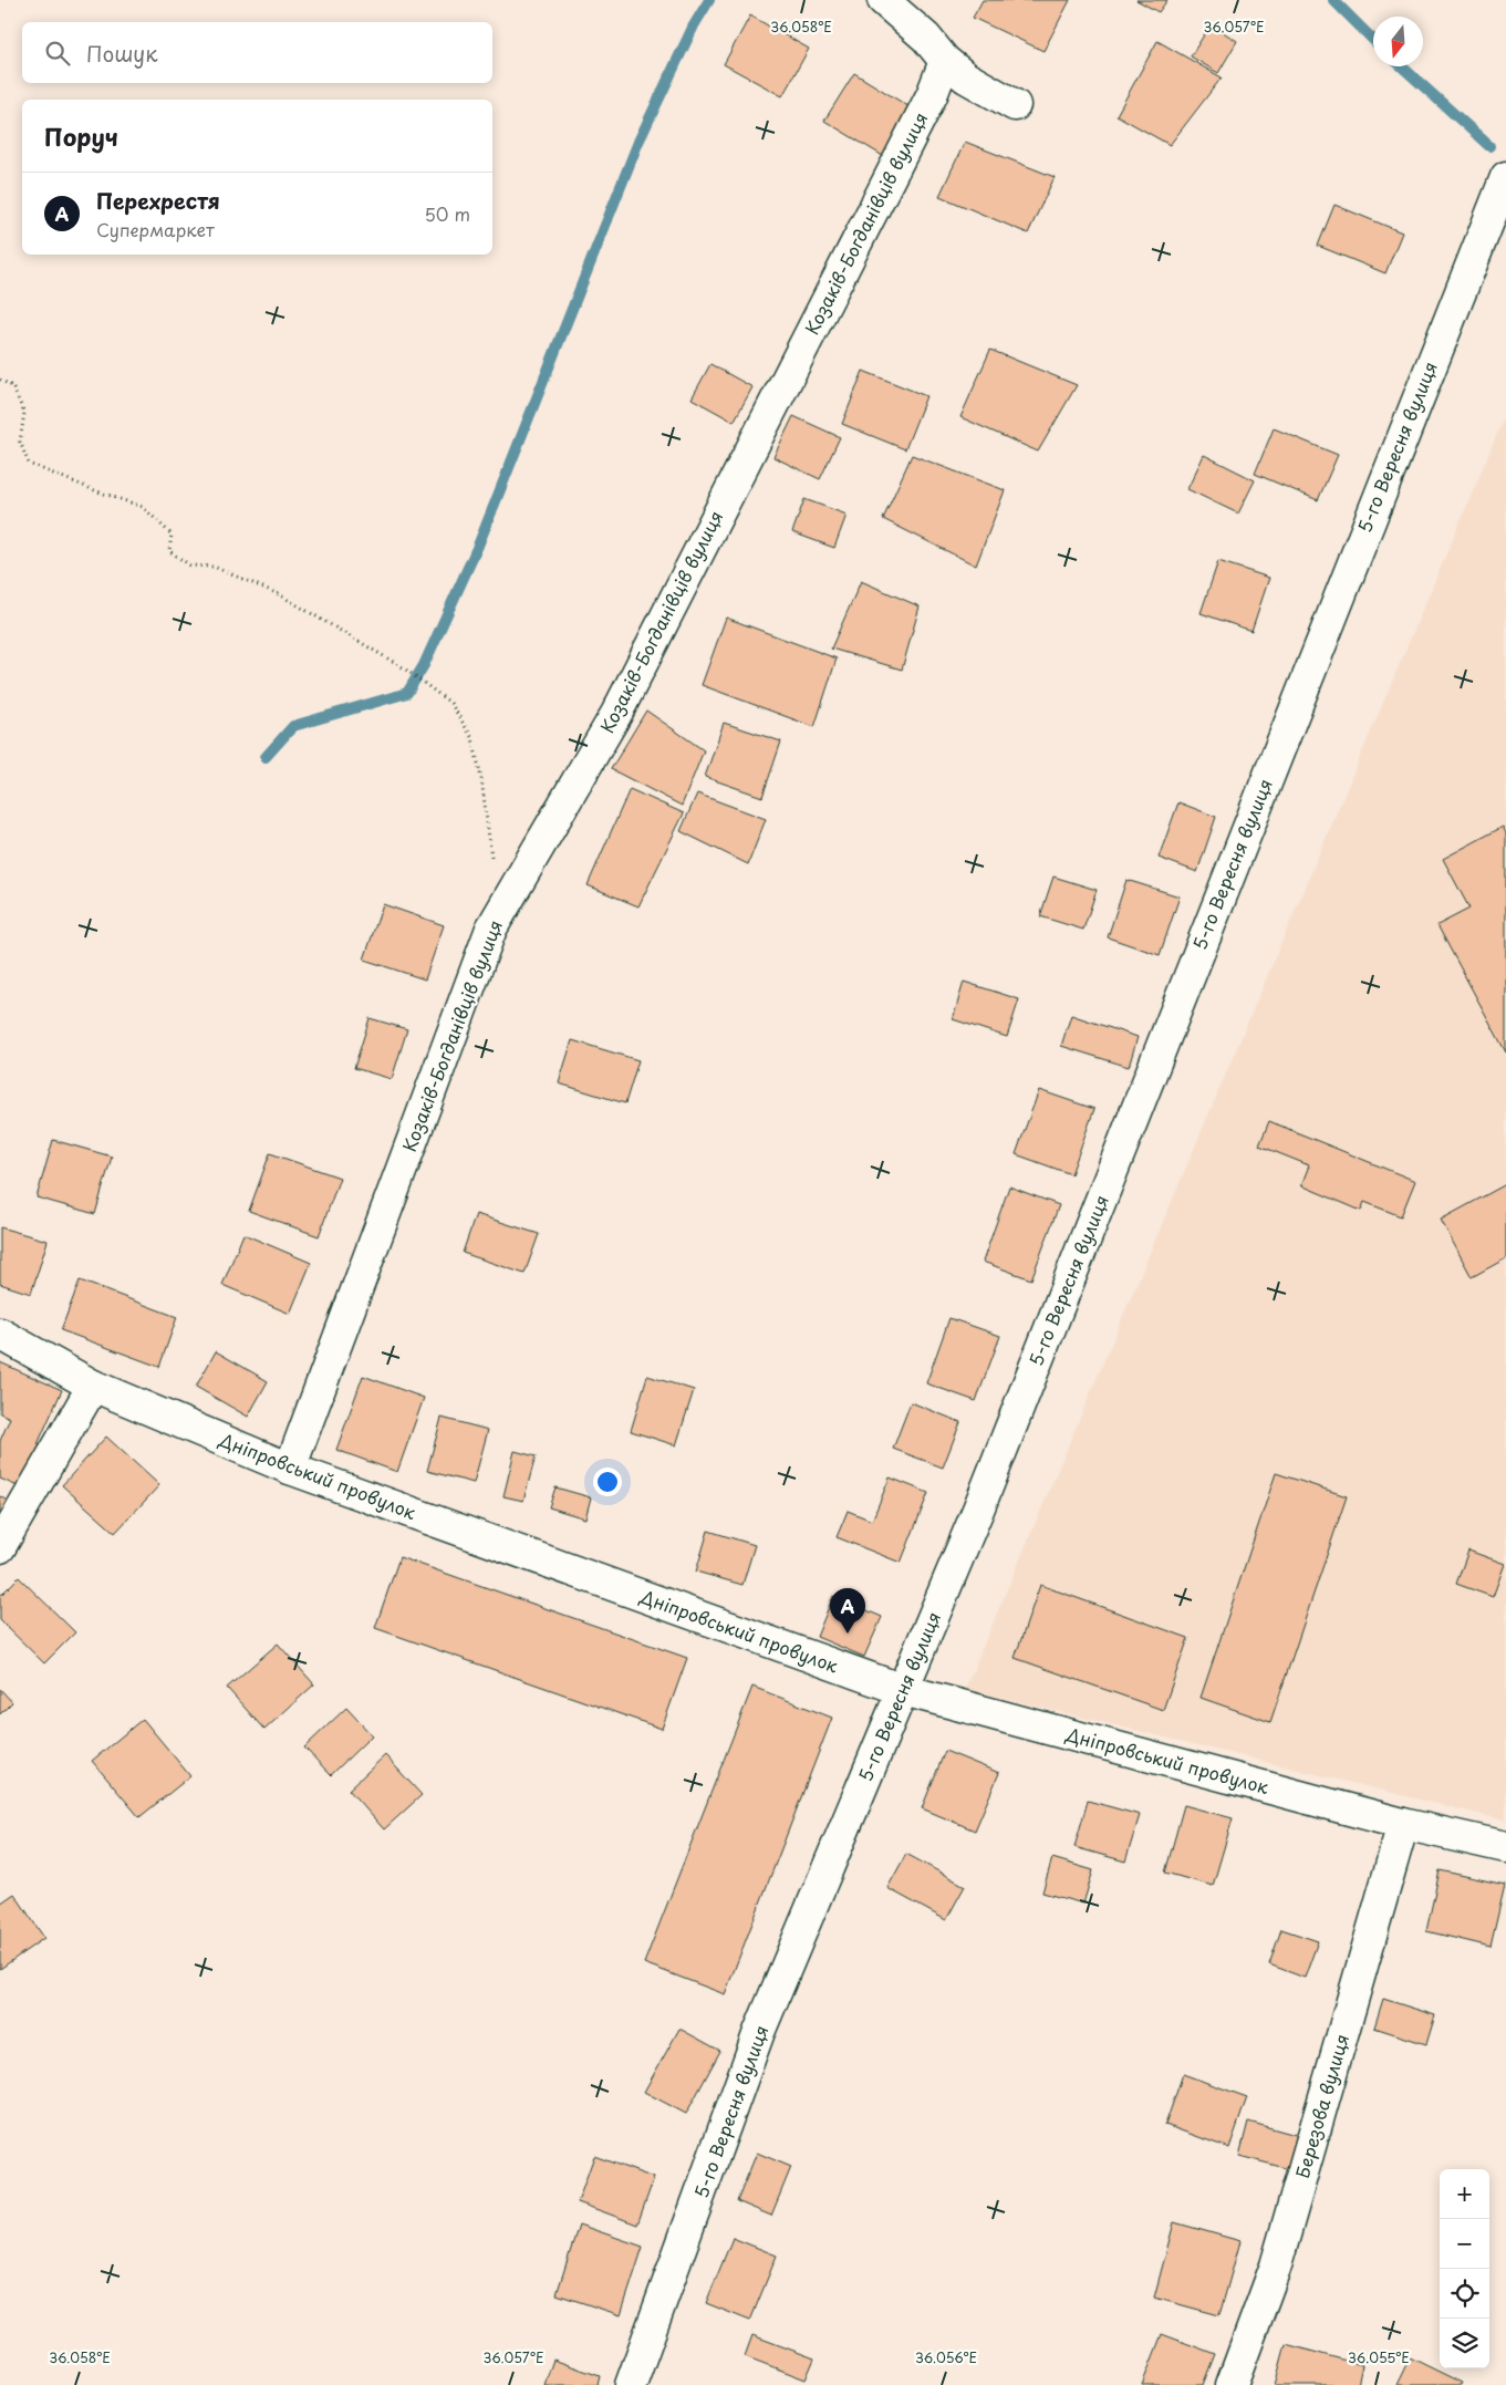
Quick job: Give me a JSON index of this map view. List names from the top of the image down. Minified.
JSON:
{"streets":{"street":["Козаків-Богданівців вулиця","5-го Вересня вулиця","Дніпровський провулок","Березова вулиця"]},"crossings":[["Козаків-Богданівців вулиця","Дніпровський провулок"],["5-го Вересня вулиця","Дніпровський провулок"],["Дніпровський провулок","Березова вулиця"]],"north":"bottom","page":{"search":"Пошук","heading":"Поруч","list":[{"mark":"A","name":"Перехрестя","note":"Супермаркет","value":"50 m"}],"pins":"A","map_buttons":["+","−"]},"coordinates":["36.058°E","36.057°E","36.056°E","36.055°E"]}
